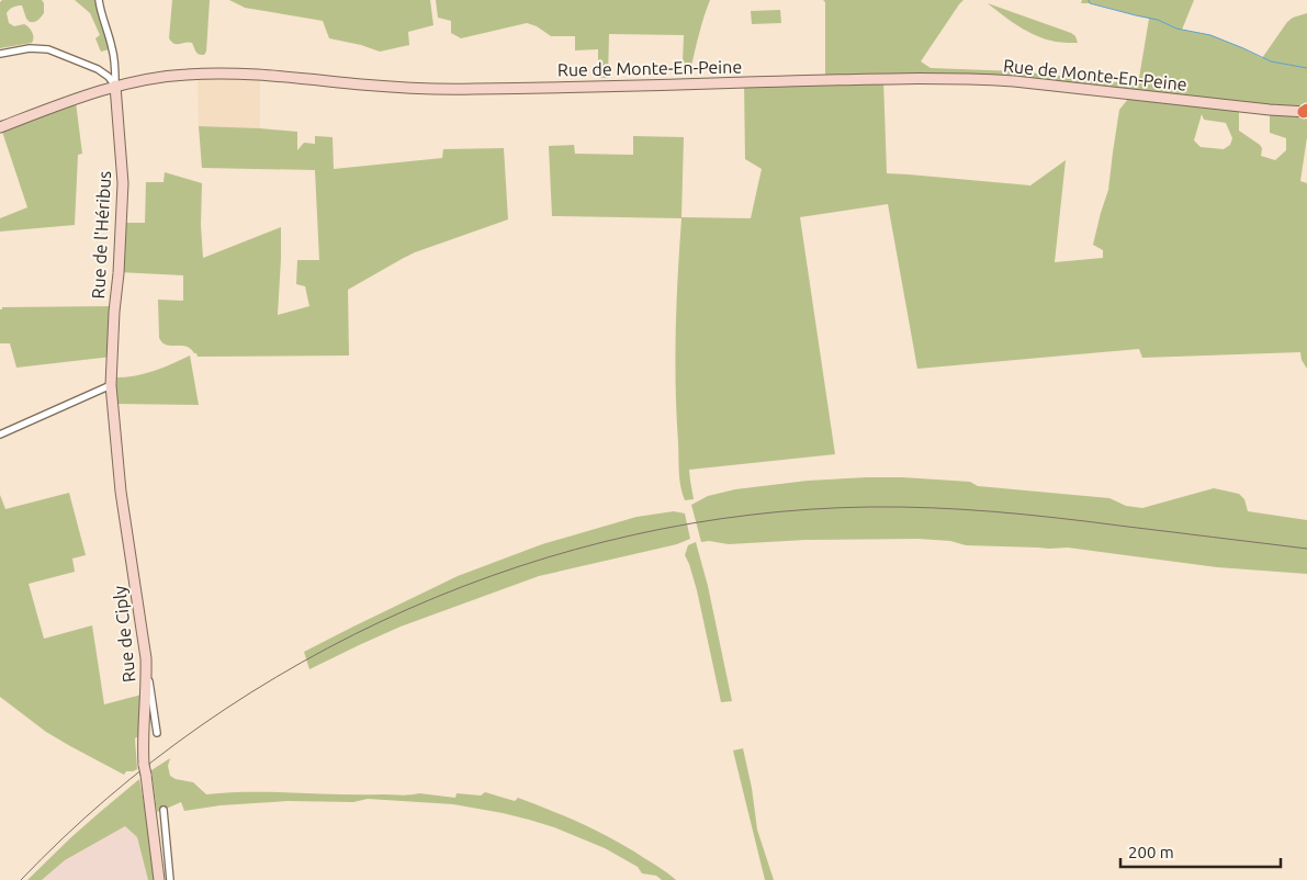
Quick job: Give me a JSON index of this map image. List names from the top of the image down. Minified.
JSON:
{"streets":{"main road":["Rue de Monte-En-Peine","Rue de l'Héribus","Rue de Ciply"]},"crossings":[["Rue de Monte-En-Peine","Rue de l'Héribus"],["Rue de l'Héribus","Rue de Ciply"]],"scale_bar":"200 m"}
